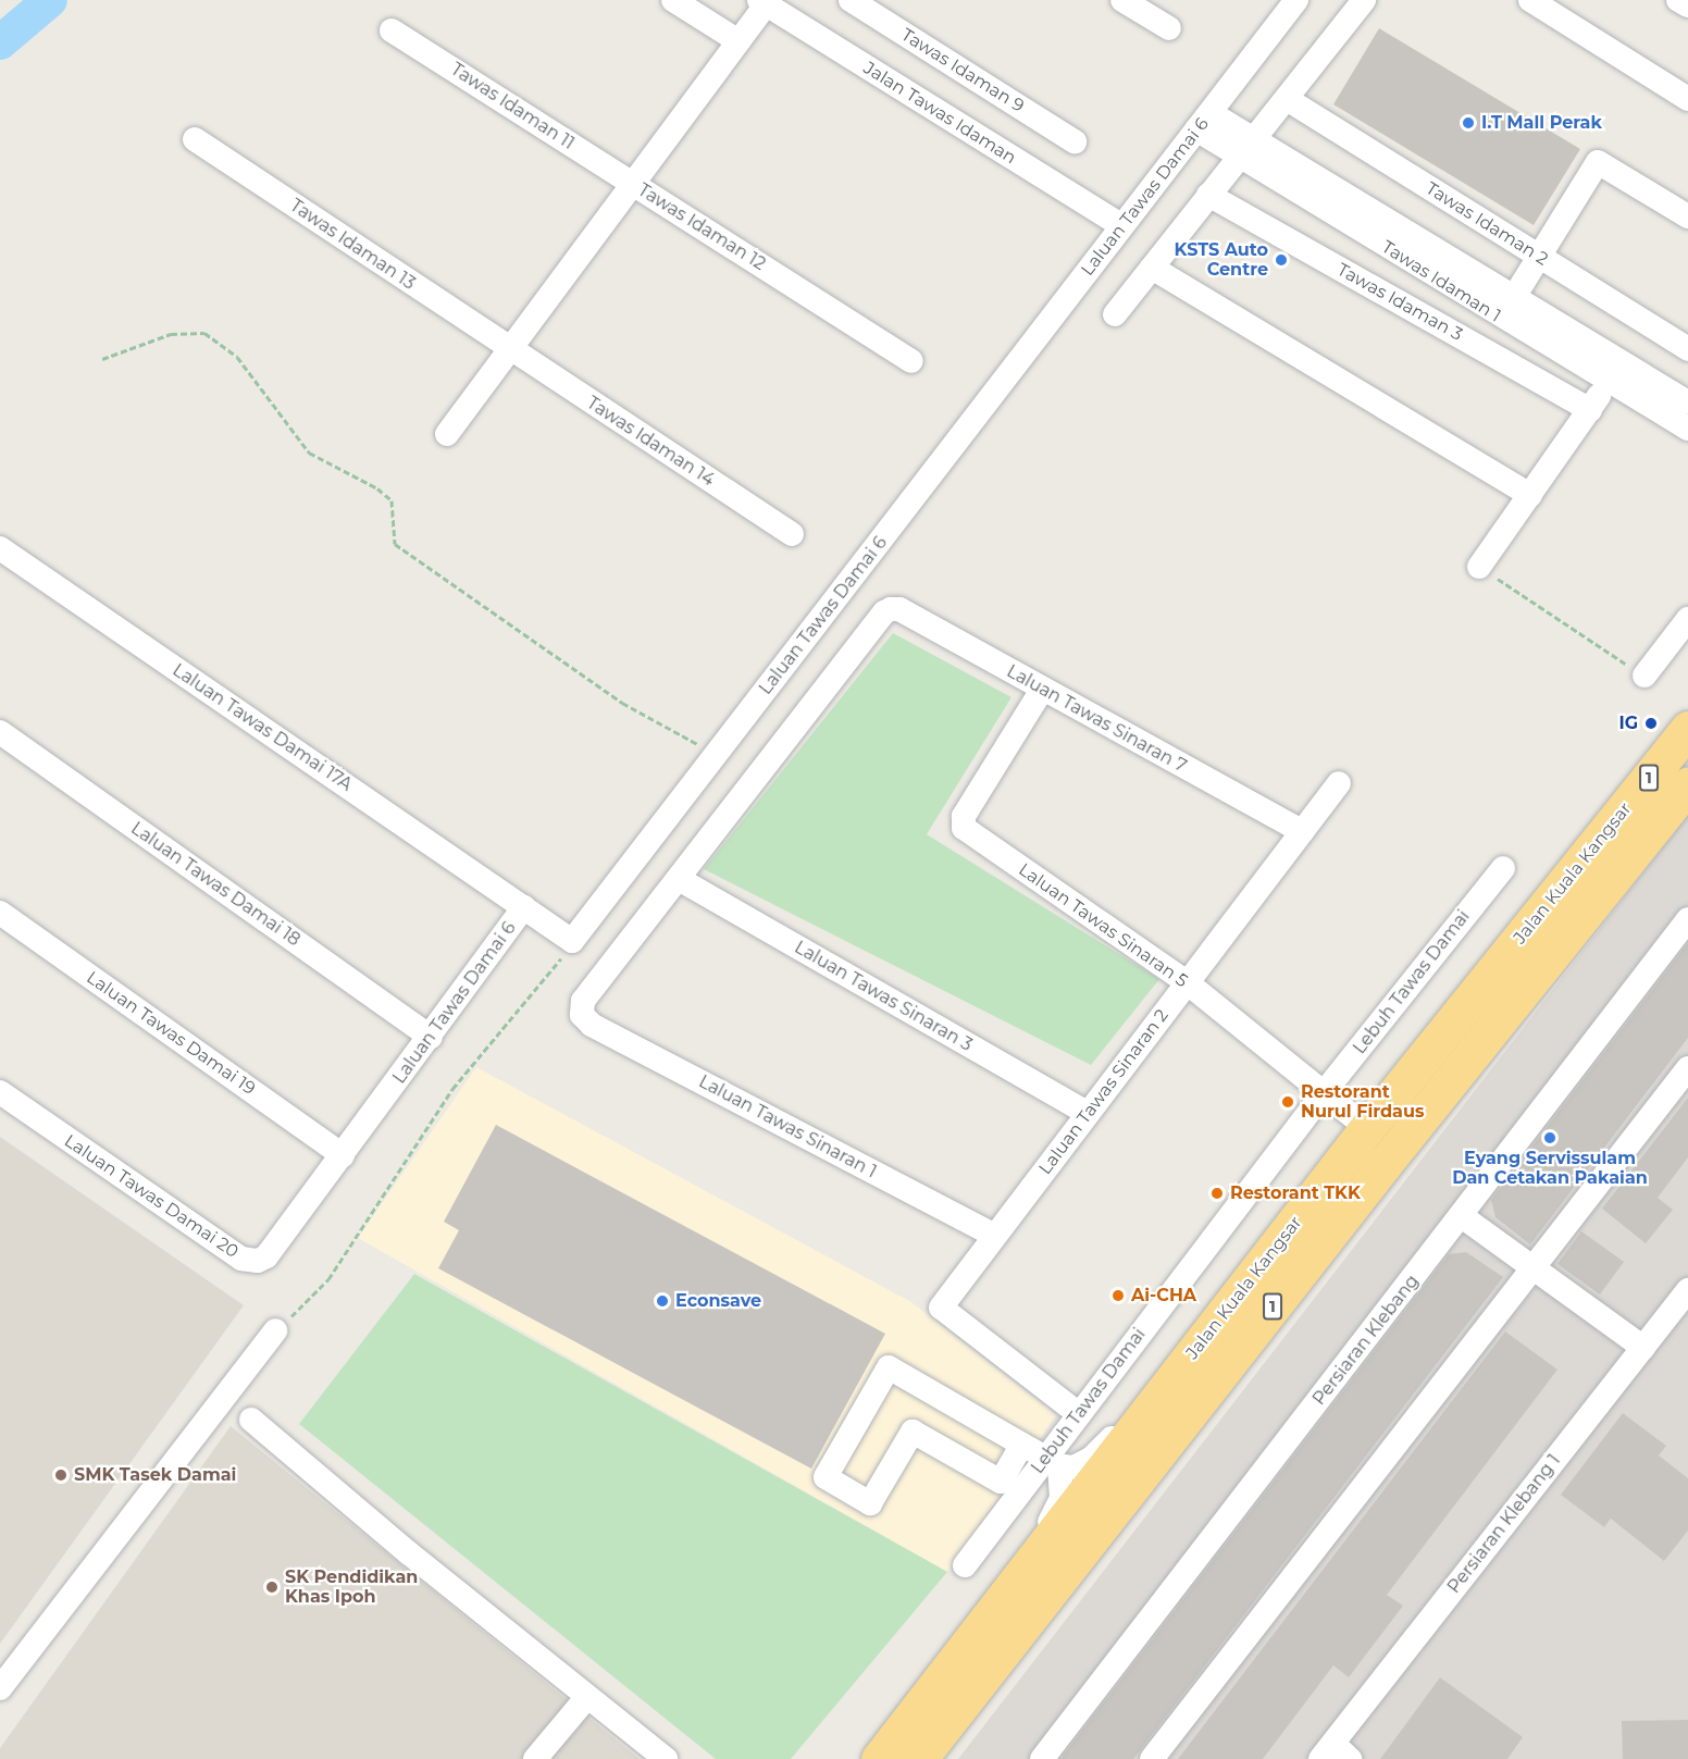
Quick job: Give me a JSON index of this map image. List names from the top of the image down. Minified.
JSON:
{"streets":{"highway":["1","Jalan Kuala Kangsar"],"street":["Tawas Idaman 9","Tawas Idaman 11","Jalan Tawas Idaman","Laluan Tawas Damai 6","Tawas Idaman 2","Tawas Idaman 12","Tawas Idaman 13","Tawas Idaman 1","Tawas Idaman 3","Tawas Idaman 14","Laluan Tawas Sinaran 7","Laluan Tawas Damai 17A","Laluan Tawas Damai 18","Laluan Tawas Sinaran 5","Lebuh Tawas Damai","Laluan Tawas Sinaran 3","Laluan Tawas Damai 19","Laluan Tawas Sinaran 2","Laluan Tawas Sinaran 1","Laluan Tawas Damai 20","Persiaran Klebang","Persiaran Klebang 1"]},"crossings":[["Tawas Idaman 11","Tawas Idaman 12"],["Jalan Tawas Idaman","Laluan Tawas Damai 6"],["Laluan Tawas Damai 6","Tawas Idaman 1"],["Laluan Tawas Damai 6","Laluan Tawas Damai 17A"],["Laluan Tawas Damai 6","Laluan Tawas Damai 18"],["Laluan Tawas Damai 6","Laluan Tawas Damai 19"],["Laluan Tawas Damai 6","Laluan Tawas Damai 20"],["Tawas Idaman 12","Tawas Idaman 13"],["Tawas Idaman 12","Tawas Idaman 14"],["Tawas Idaman 13","Tawas Idaman 14"],["Laluan Tawas Sinaran 7","Laluan Tawas Sinaran 5"],["Laluan Tawas Sinaran 7","Laluan Tawas Sinaran 3"],["Laluan Tawas Sinaran 7","Laluan Tawas Sinaran 2"],["Laluan Tawas Sinaran 7","Laluan Tawas Sinaran 1"],["Jalan Kuala Kangsar","Laluan Tawas Sinaran 5"],["Laluan Tawas Sinaran 5","Lebuh Tawas Damai"],["Laluan Tawas Sinaran 5","Laluan Tawas Sinaran 2"],["Lebuh Tawas Damai","Laluan Tawas Sinaran 2"],["Laluan Tawas Sinaran 3","Laluan Tawas Sinaran 2"],["Laluan Tawas Sinaran 3","Laluan Tawas Sinaran 1"],["Laluan Tawas Damai 19","Laluan Tawas Damai 20"],["Laluan Tawas Sinaran 2","Laluan Tawas Sinaran 1"]],"places":["I.T Mall Perak","KSTS Auto Centre","IG","Restorant Nurul Firdaus","Eyang Servissulam Dan Cetakan Pakaian","Restorant TKK","Ai-CHA","Econsave","SMK Tasek Damai","SK Pendidikan Khas Ipoh"]}
